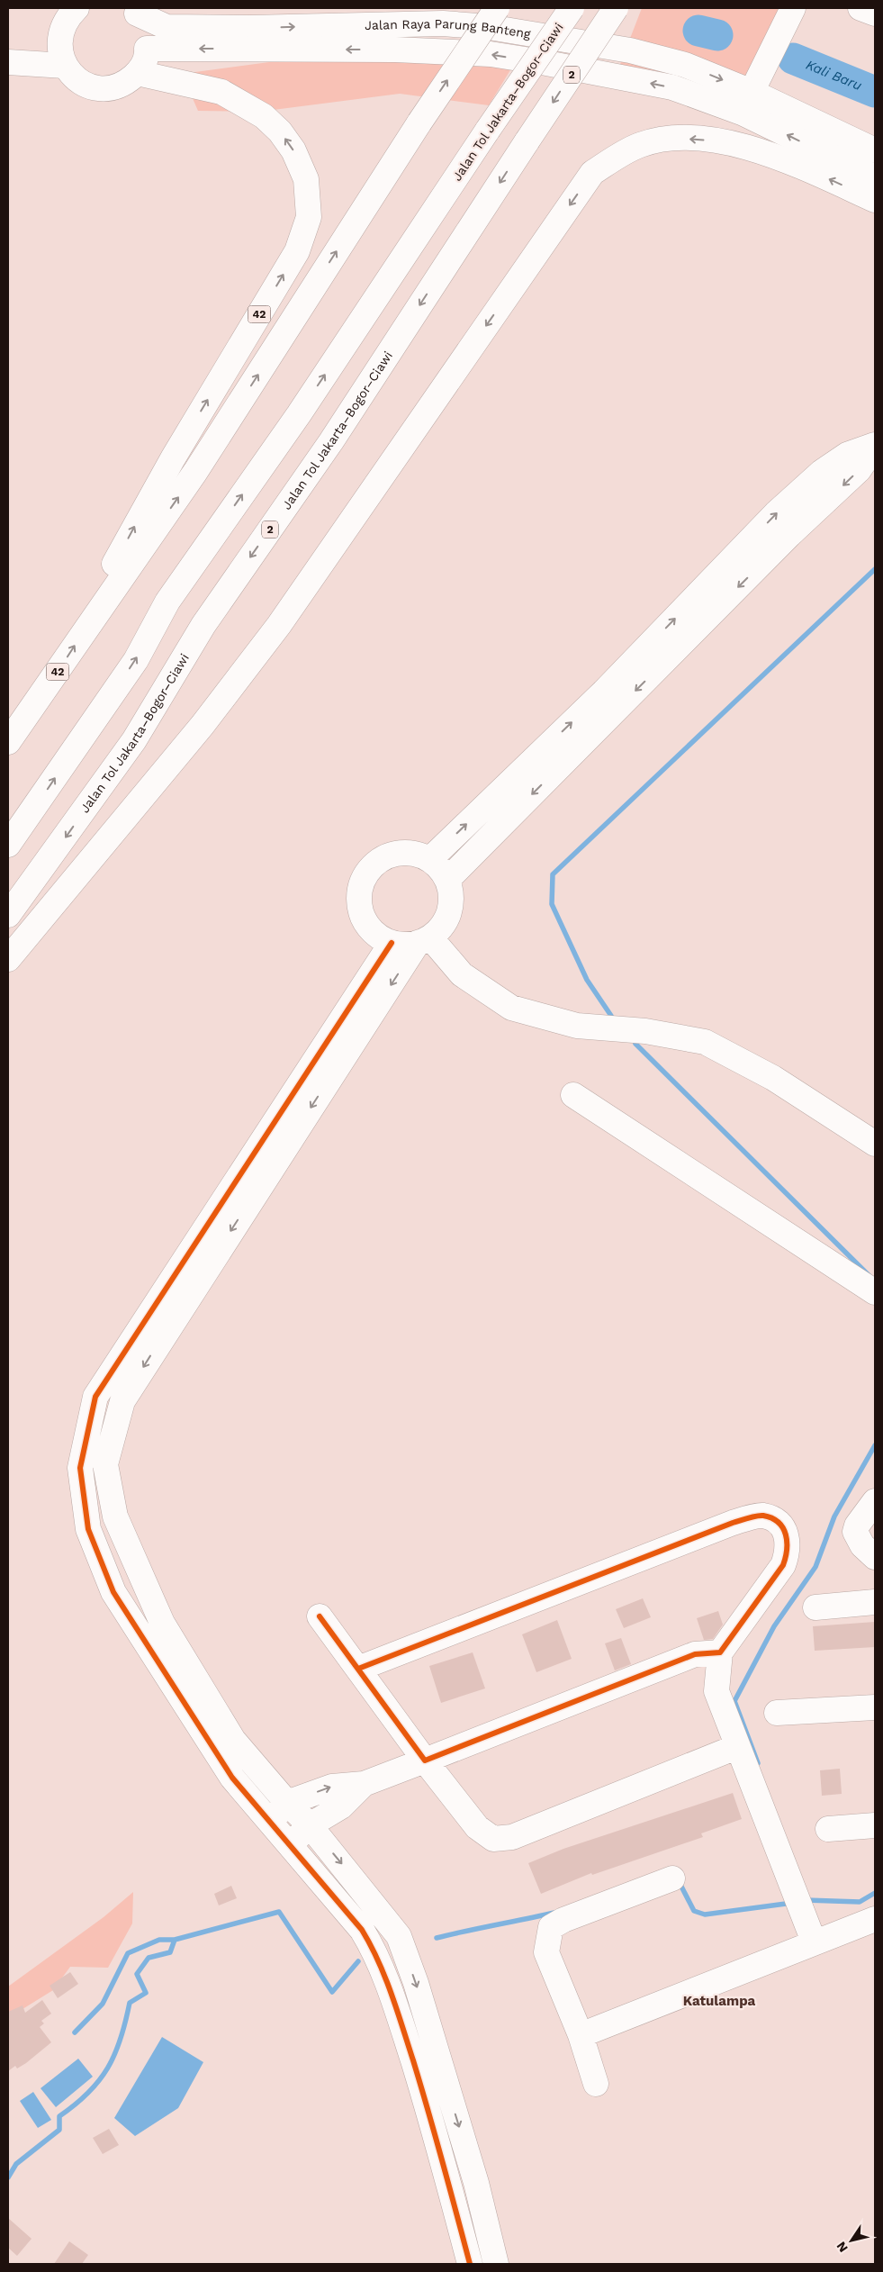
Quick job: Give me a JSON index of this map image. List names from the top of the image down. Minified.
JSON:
{"streets":{"main road":["Jalan Raya Parung Banteng","2","Jalan Tol Jakarta–Bogor–Ciawi","42"]},"districts":["Katulampa"],"water":["Kali Baru"],"north":"bottom left"}
